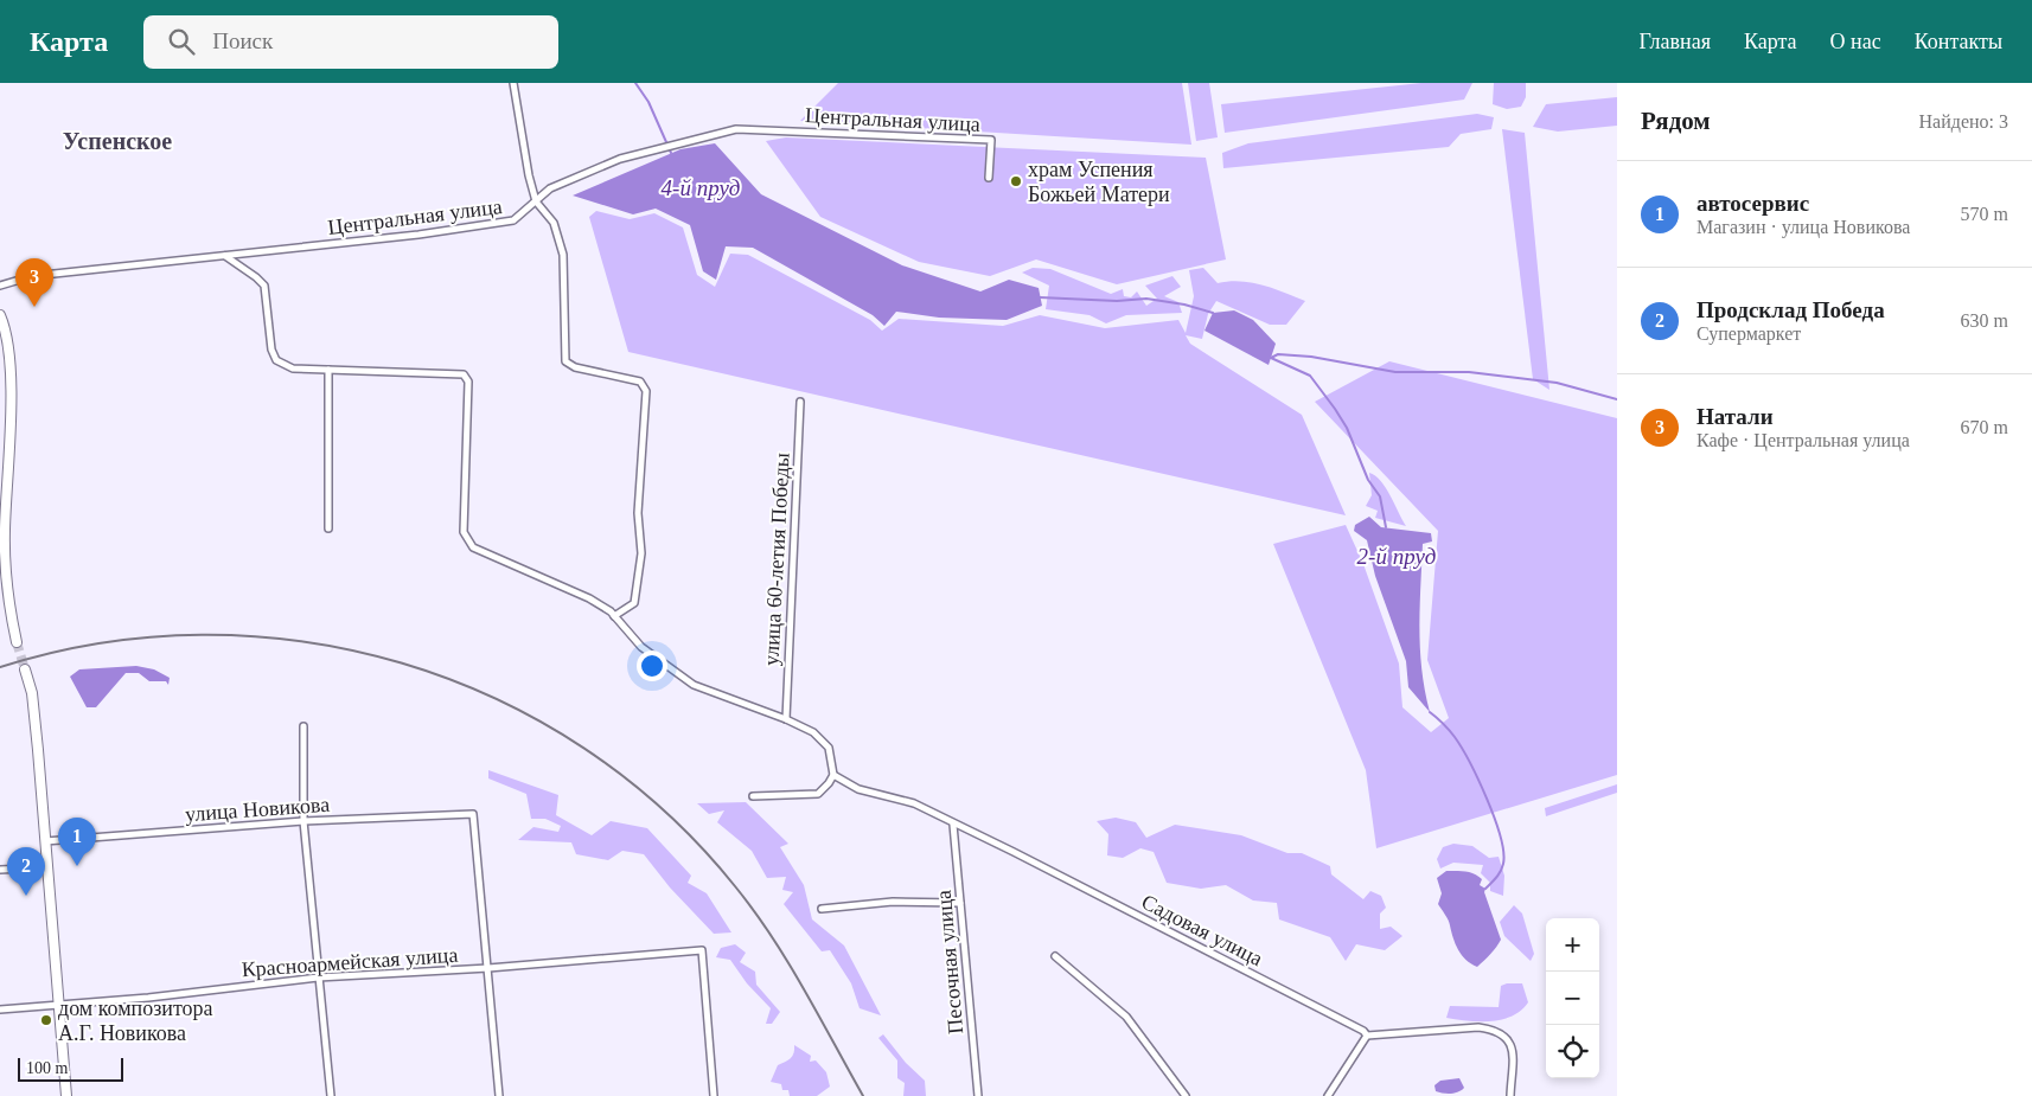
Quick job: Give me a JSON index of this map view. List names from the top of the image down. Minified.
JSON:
{"streets":{"street":["Центральная улица","улица 60-летия Победы","улица Новикова","Садовая улица","Красноармейская улица","Песочная улица"]},"crossings":[["улица Новикова","Красноармейская улица"],["Садовая улица","Песочная улица"]],"districts":["Успенское"],"water":["4-й пруд","2-й пруд"],"places":["храм Успения Божьей Матери","дом композитора А.Г. Новикова"],"scale_bar":"100 m","page":{"header":"Карта","search":"Поиск","nav":["Главная","Карта","О нас","Контакты"],"heading":["Рядом","Найдено: 3"],"list":[{"mark":"1","name":"автосервис","note":"Магазин · улица Новикова","value":"570 m"},{"mark":"2","name":"Продсклад Победа","note":"Супермаркет","value":"630 m"},{"mark":"3","name":"Натали","note":"Кафе · Центральная улица","value":"670 m"}],"pins":["3","1","2"],"map_buttons":["+","−"],"scale":"100 m"}}
